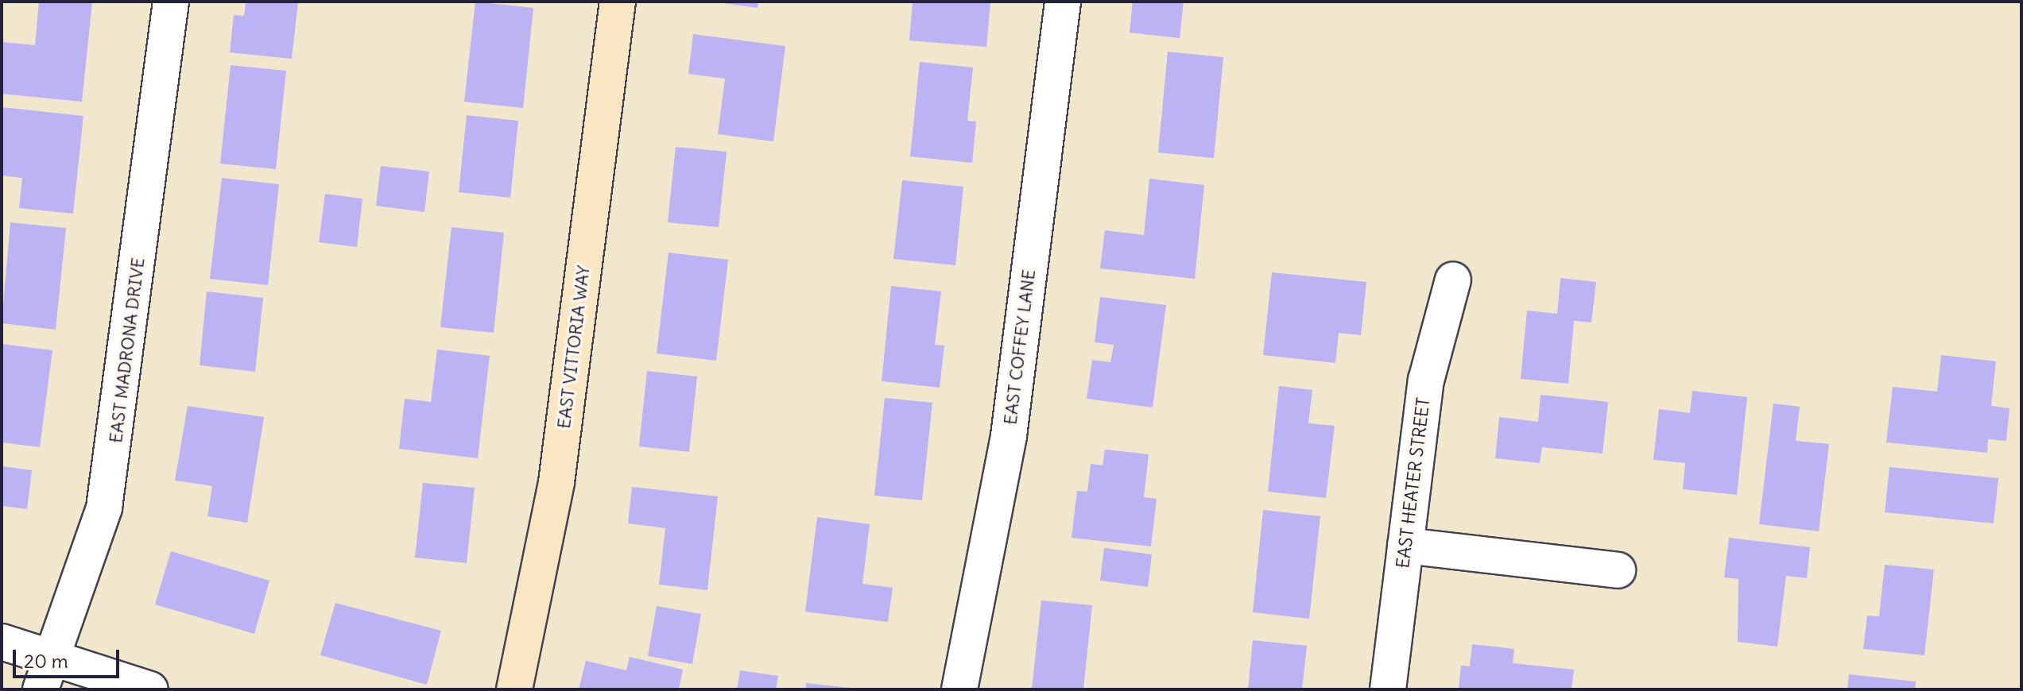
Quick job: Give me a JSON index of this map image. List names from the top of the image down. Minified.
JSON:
{"streets":{"street":["EAST VITTORIA WAY","EAST COFFEY LANE","EAST MADRONA DRIVE","EAST HEATER STREET"]},"scale_bar":"20 m"}
